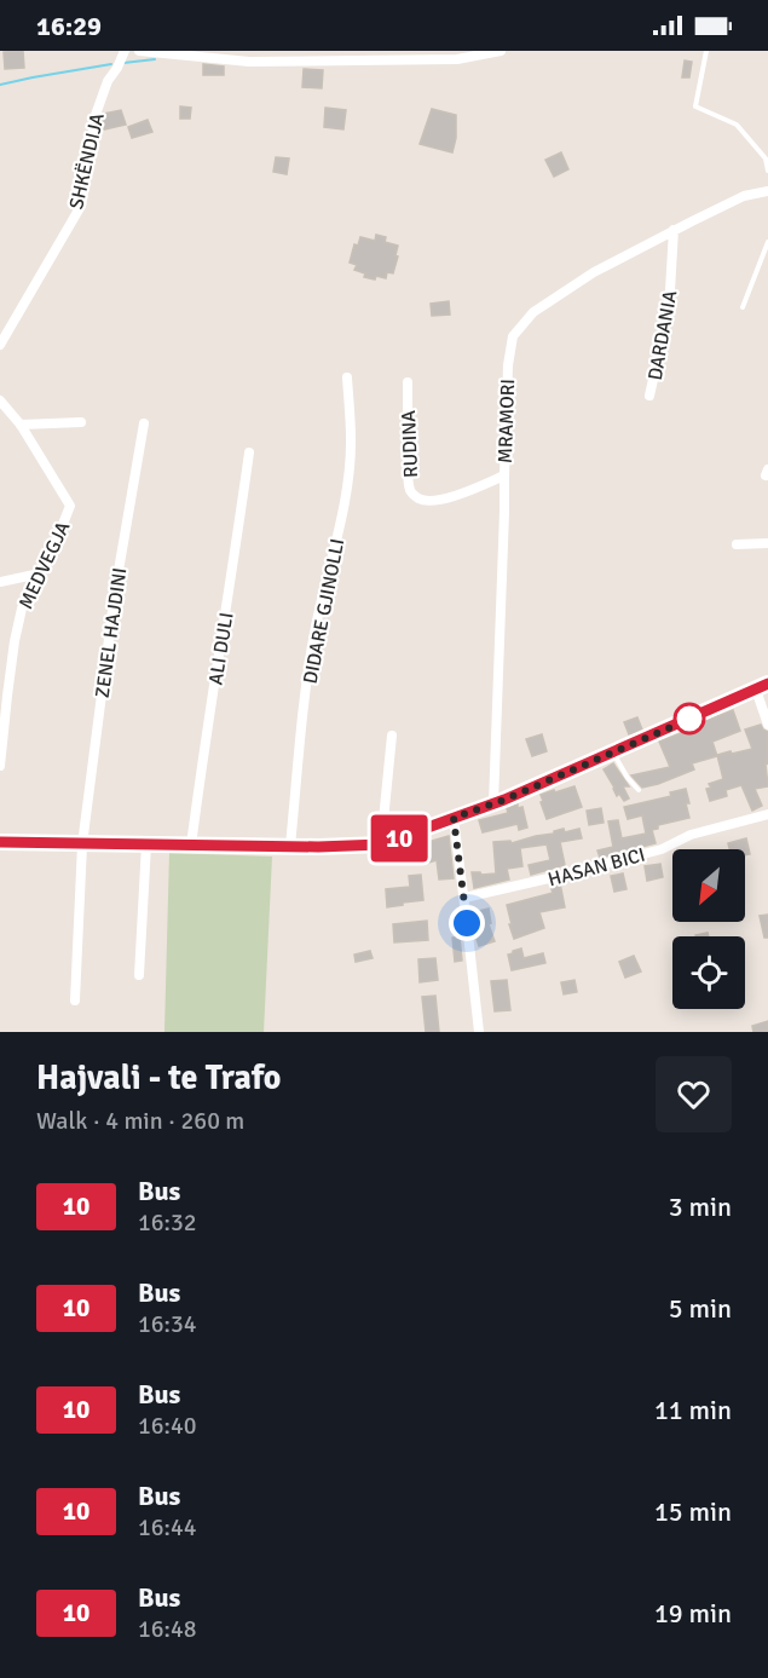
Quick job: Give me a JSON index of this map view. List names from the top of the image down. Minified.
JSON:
{"streets":{"street":["SHKËNDIJA","DARDANIA","MRAMORI","RUDINA","MEDVEGJA","DIDARE GJINOLLI","ZENEL HAJDINI","ALI DULI","HASAN BICI"]},"crossings":[["DARDANIA","MRAMORI"],["MRAMORI","RUDINA"]],"lines":["bus line 10"],"north":"bottom left","page":{"status":"16:29","on_map":"10","heading":["Hajvali - te Trafo","Walk · 4 min · 260 m"],"list":[{"mark":"10","name":"Bus","note":"16:32","value":"3 min"},{"mark":"10","name":"Bus","note":"16:34","value":"5 min"},{"mark":"10","name":"Bus","note":"16:40","value":"11 min"},{"mark":"10","name":"Bus","note":"16:44","value":"15 min"},{"mark":"10","name":"Bus","note":"16:48","value":"19 min"}]}}
